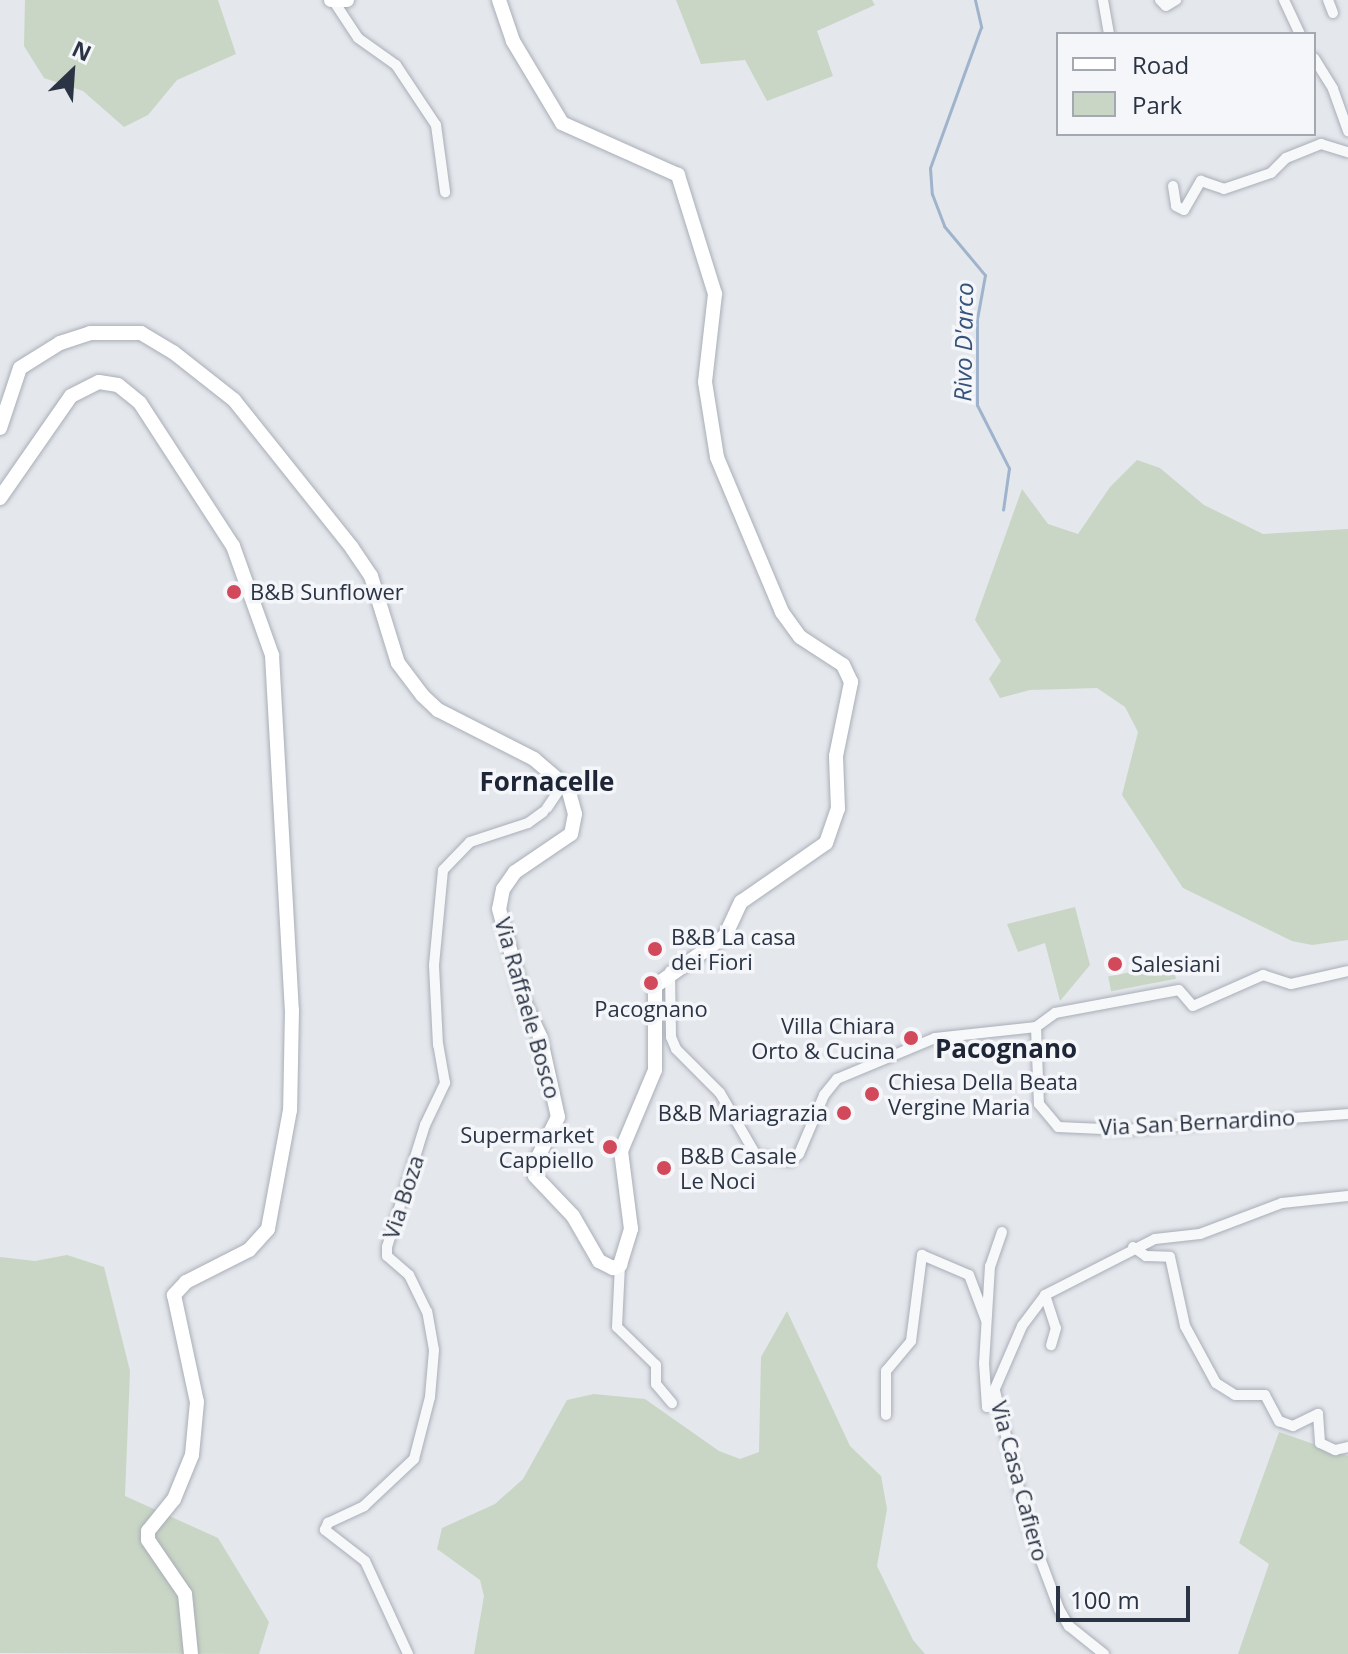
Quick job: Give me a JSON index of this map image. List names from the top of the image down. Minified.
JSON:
{"streets":{"street":["Via Raffaele Bosco","Via San Bernardino","Via Boza","Via Casa Cafiero"]},"crossings":[["Via Raffaele Bosco","Via Boza"]],"districts":["Fornacelle","Pacognano"],"water":["Rivo D'arco"],"places":["B&B Sunflower","B&B La casa dei Fiori","Salesiani","Pacognano","Villa Chiara Orto & Cucina","Chiesa Della Beata Vergine Maria","B&B Mariagrazia","Supermarket Cappiello","B&B Casale Le Noci"],"legend":["Road","Park"],"scale_bar":"100 m","north":"top right"}
